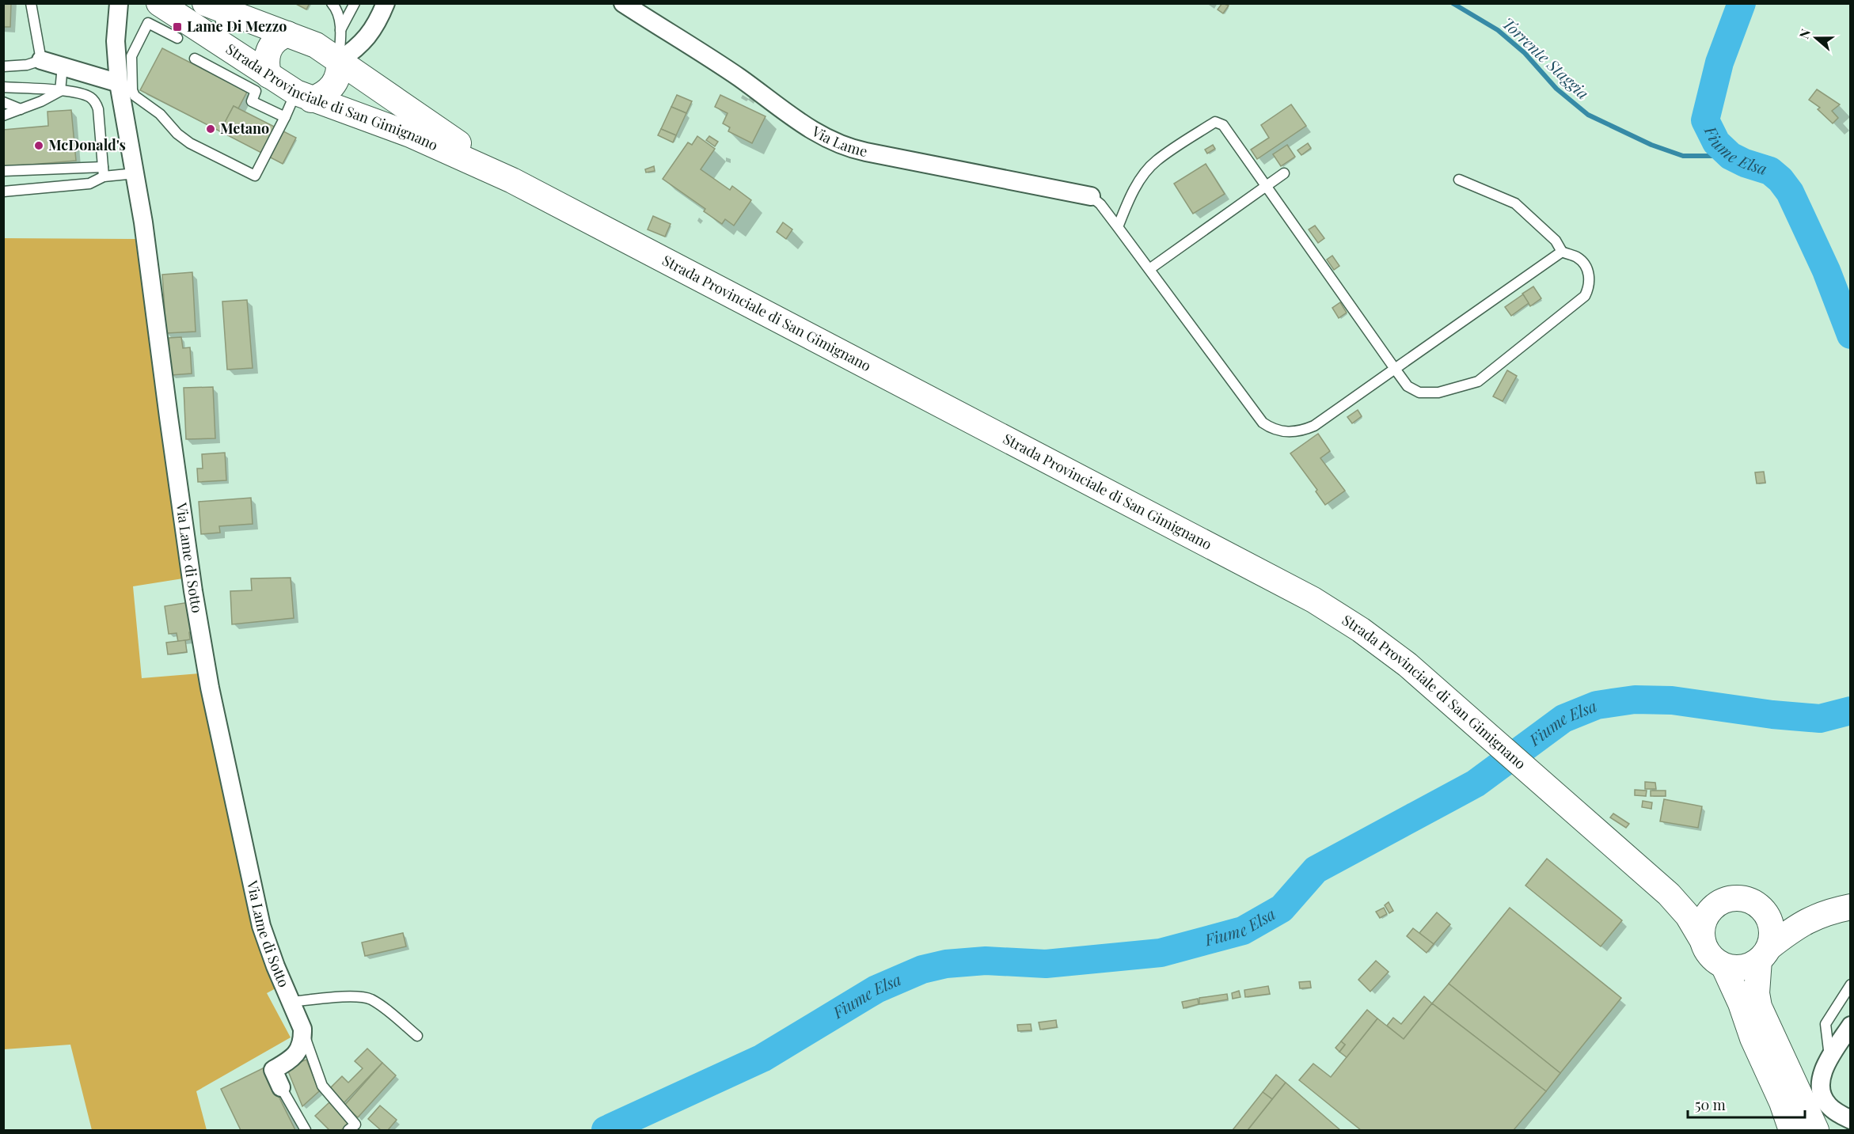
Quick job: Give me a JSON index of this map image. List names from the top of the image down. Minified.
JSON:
{"streets":{"main road":["Strada Provinciale di San Gimignano"],"street":["Via Lame","Via Lame di Sotto"]},"water":["Torrente Staggia","Fiume Elsa"],"places":{"transit":["Lame Di Mezzo"],"other":["Metano","McDonald's"]},"scale_bar":"50 m","north":"left"}
